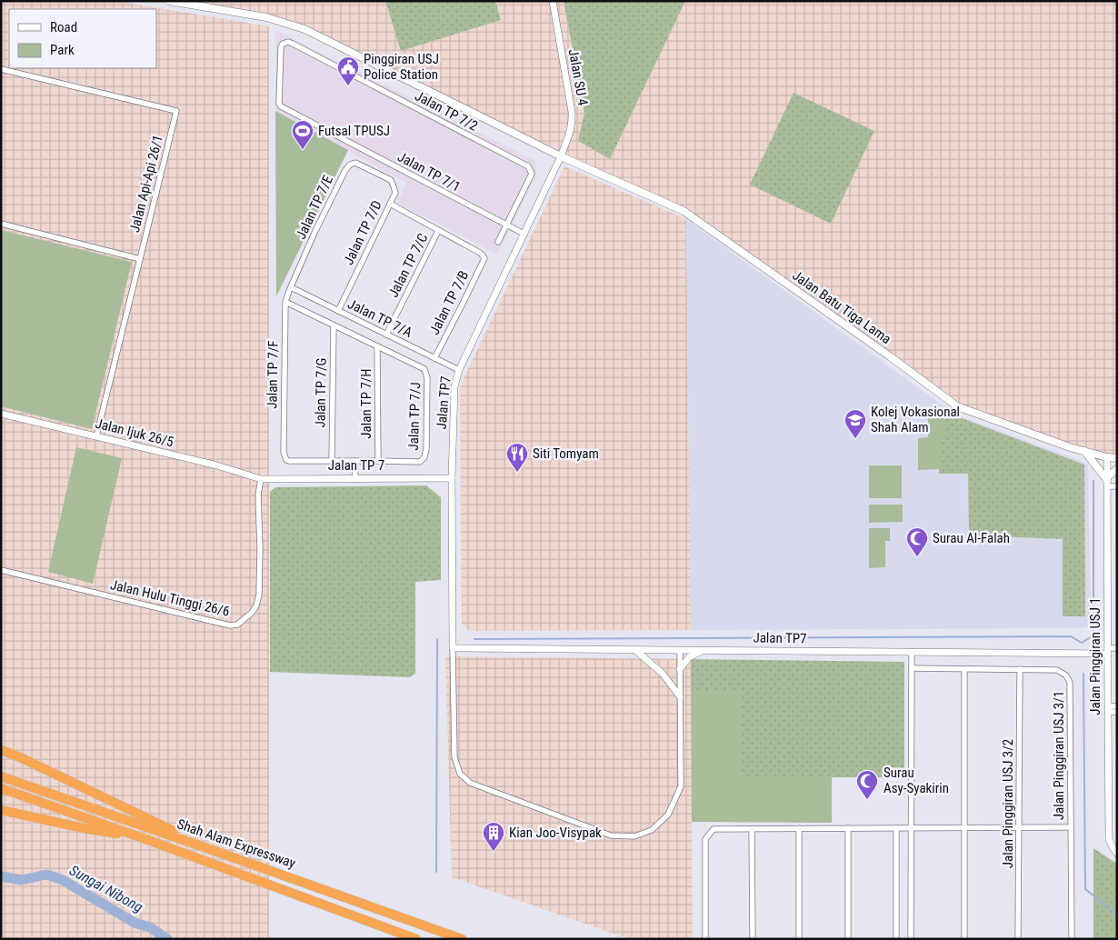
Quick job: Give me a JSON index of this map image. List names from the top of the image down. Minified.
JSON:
{"streets":{"highway":["Shah Alam Expressway"],"main road":["Jalan Batu Tiga Lama"],"street":["Jalan SU 4","Jalan TP 7/2","Jalan TP 7/1","Jalan Api-Api 26/1","Jalan TP 7/E","Jalan TP 7/D","Jalan TP 7/C","Jalan TP 7/B","Jalan TP 7/A","Jalan TP 7/F","Jalan TP 7/G","Jalan TP7","Jalan TP 7/H","Jalan TP 7/J","Jalan Ijuk 26/5","Jalan TP 7","Jalan Hulu Tinggi 26/6","Jalan Pinggiran USJ 1","Jalan Pinggiran USJ 3/1","Jalan Pinggiran USJ 3/2"]},"crossings":[["Jalan SU 4","Jalan Batu Tiga Lama"],["Jalan SU 4","Jalan TP7"],["Jalan TP 7/2","Jalan TP 7/1"],["Jalan TP 7/1","Jalan TP7"],["Jalan Api-Api 26/1","Jalan Ijuk 26/5"],["Jalan TP 7/E","Jalan TP 7/D"],["Jalan TP 7/E","Jalan TP 7/A"],["Jalan TP 7/E","Jalan TP 7/F"],["Jalan TP 7/D","Jalan TP 7/A"],["Jalan TP 7/C","Jalan TP 7/B"],["Jalan TP 7/C","Jalan TP 7/A"],["Jalan TP 7/B","Jalan TP 7/A"],["Jalan Batu Tiga Lama","Jalan TP7"],["Jalan Batu Tiga Lama","Jalan Pinggiran USJ 1"],["Jalan TP 7/A","Jalan TP 7/F"],["Jalan TP 7/A","Jalan TP7"],["Jalan TP 7/F","Jalan TP 7/G"],["Jalan TP7","Jalan TP 7"],["Jalan TP7","Jalan Pinggiran USJ 1"],["Jalan TP 7/H","Jalan TP 7/J"],["Jalan Ijuk 26/5","Jalan TP 7"],["Jalan Ijuk 26/5","Jalan Hulu Tinggi 26/6"],["Jalan TP 7","Jalan Hulu Tinggi 26/6"],["Jalan Pinggiran USJ 3/1","Jalan Pinggiran USJ 3/2"]],"water":["Sungai Nibong"],"places":{"public building":["Pinggiran USJ Police Station"],"sports":["Futsal TPUSJ"],"school or university":["Kolej Vokasional Shah Alam"],"restaurant":["Siti Tomyam"],"mosque":["Surau Al-Falah","Surau Asy-Syakirin"],"building":["Kian Joo-Visypak"]},"legend":["Road","Park"]}
